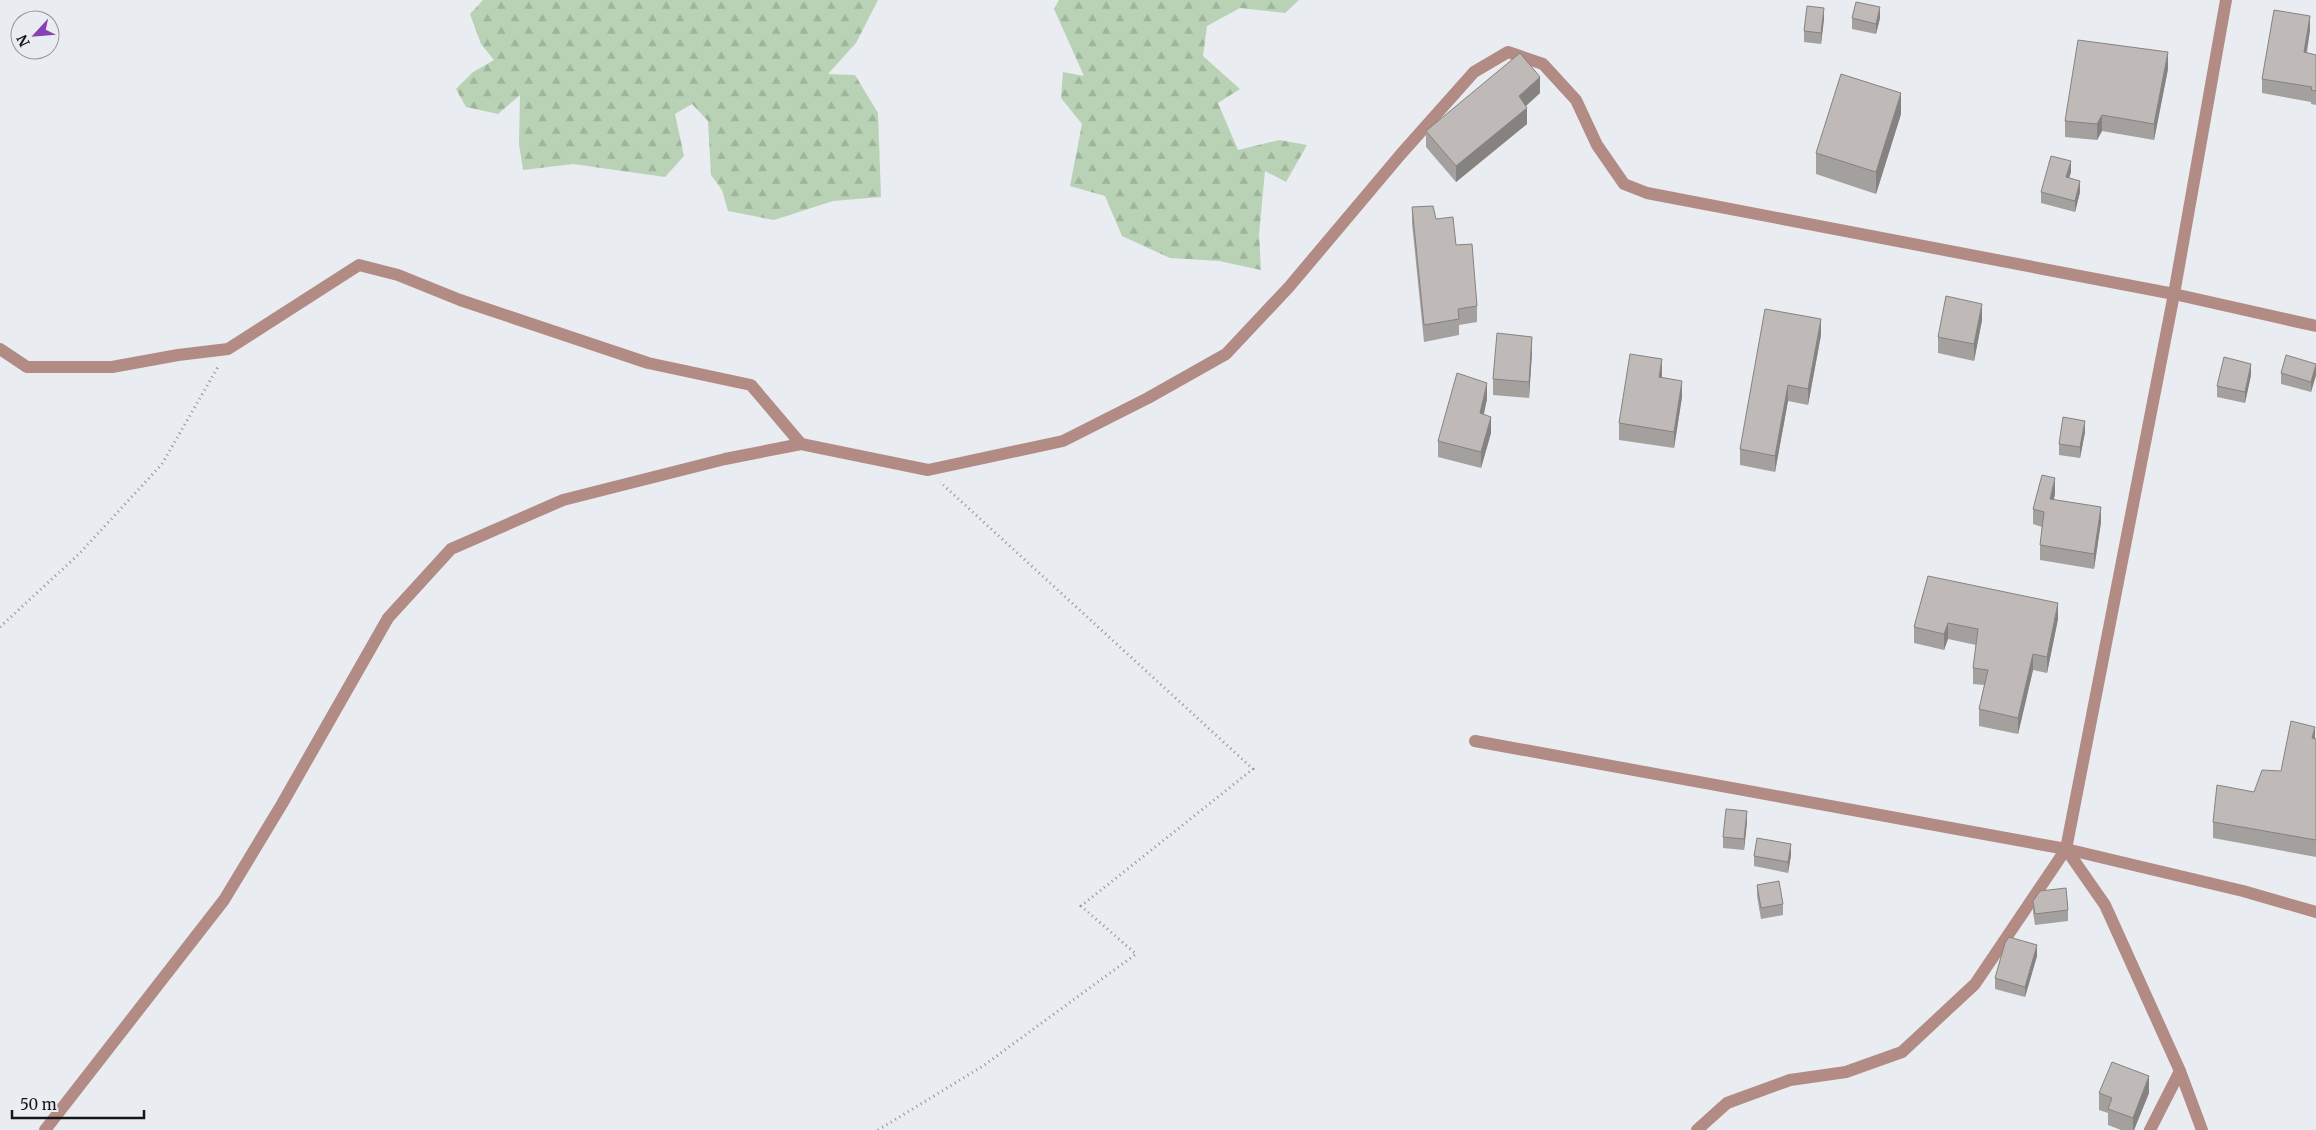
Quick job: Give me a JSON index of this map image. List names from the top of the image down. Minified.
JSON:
{"scale_bar":"50 m","north":"bottom left"}
